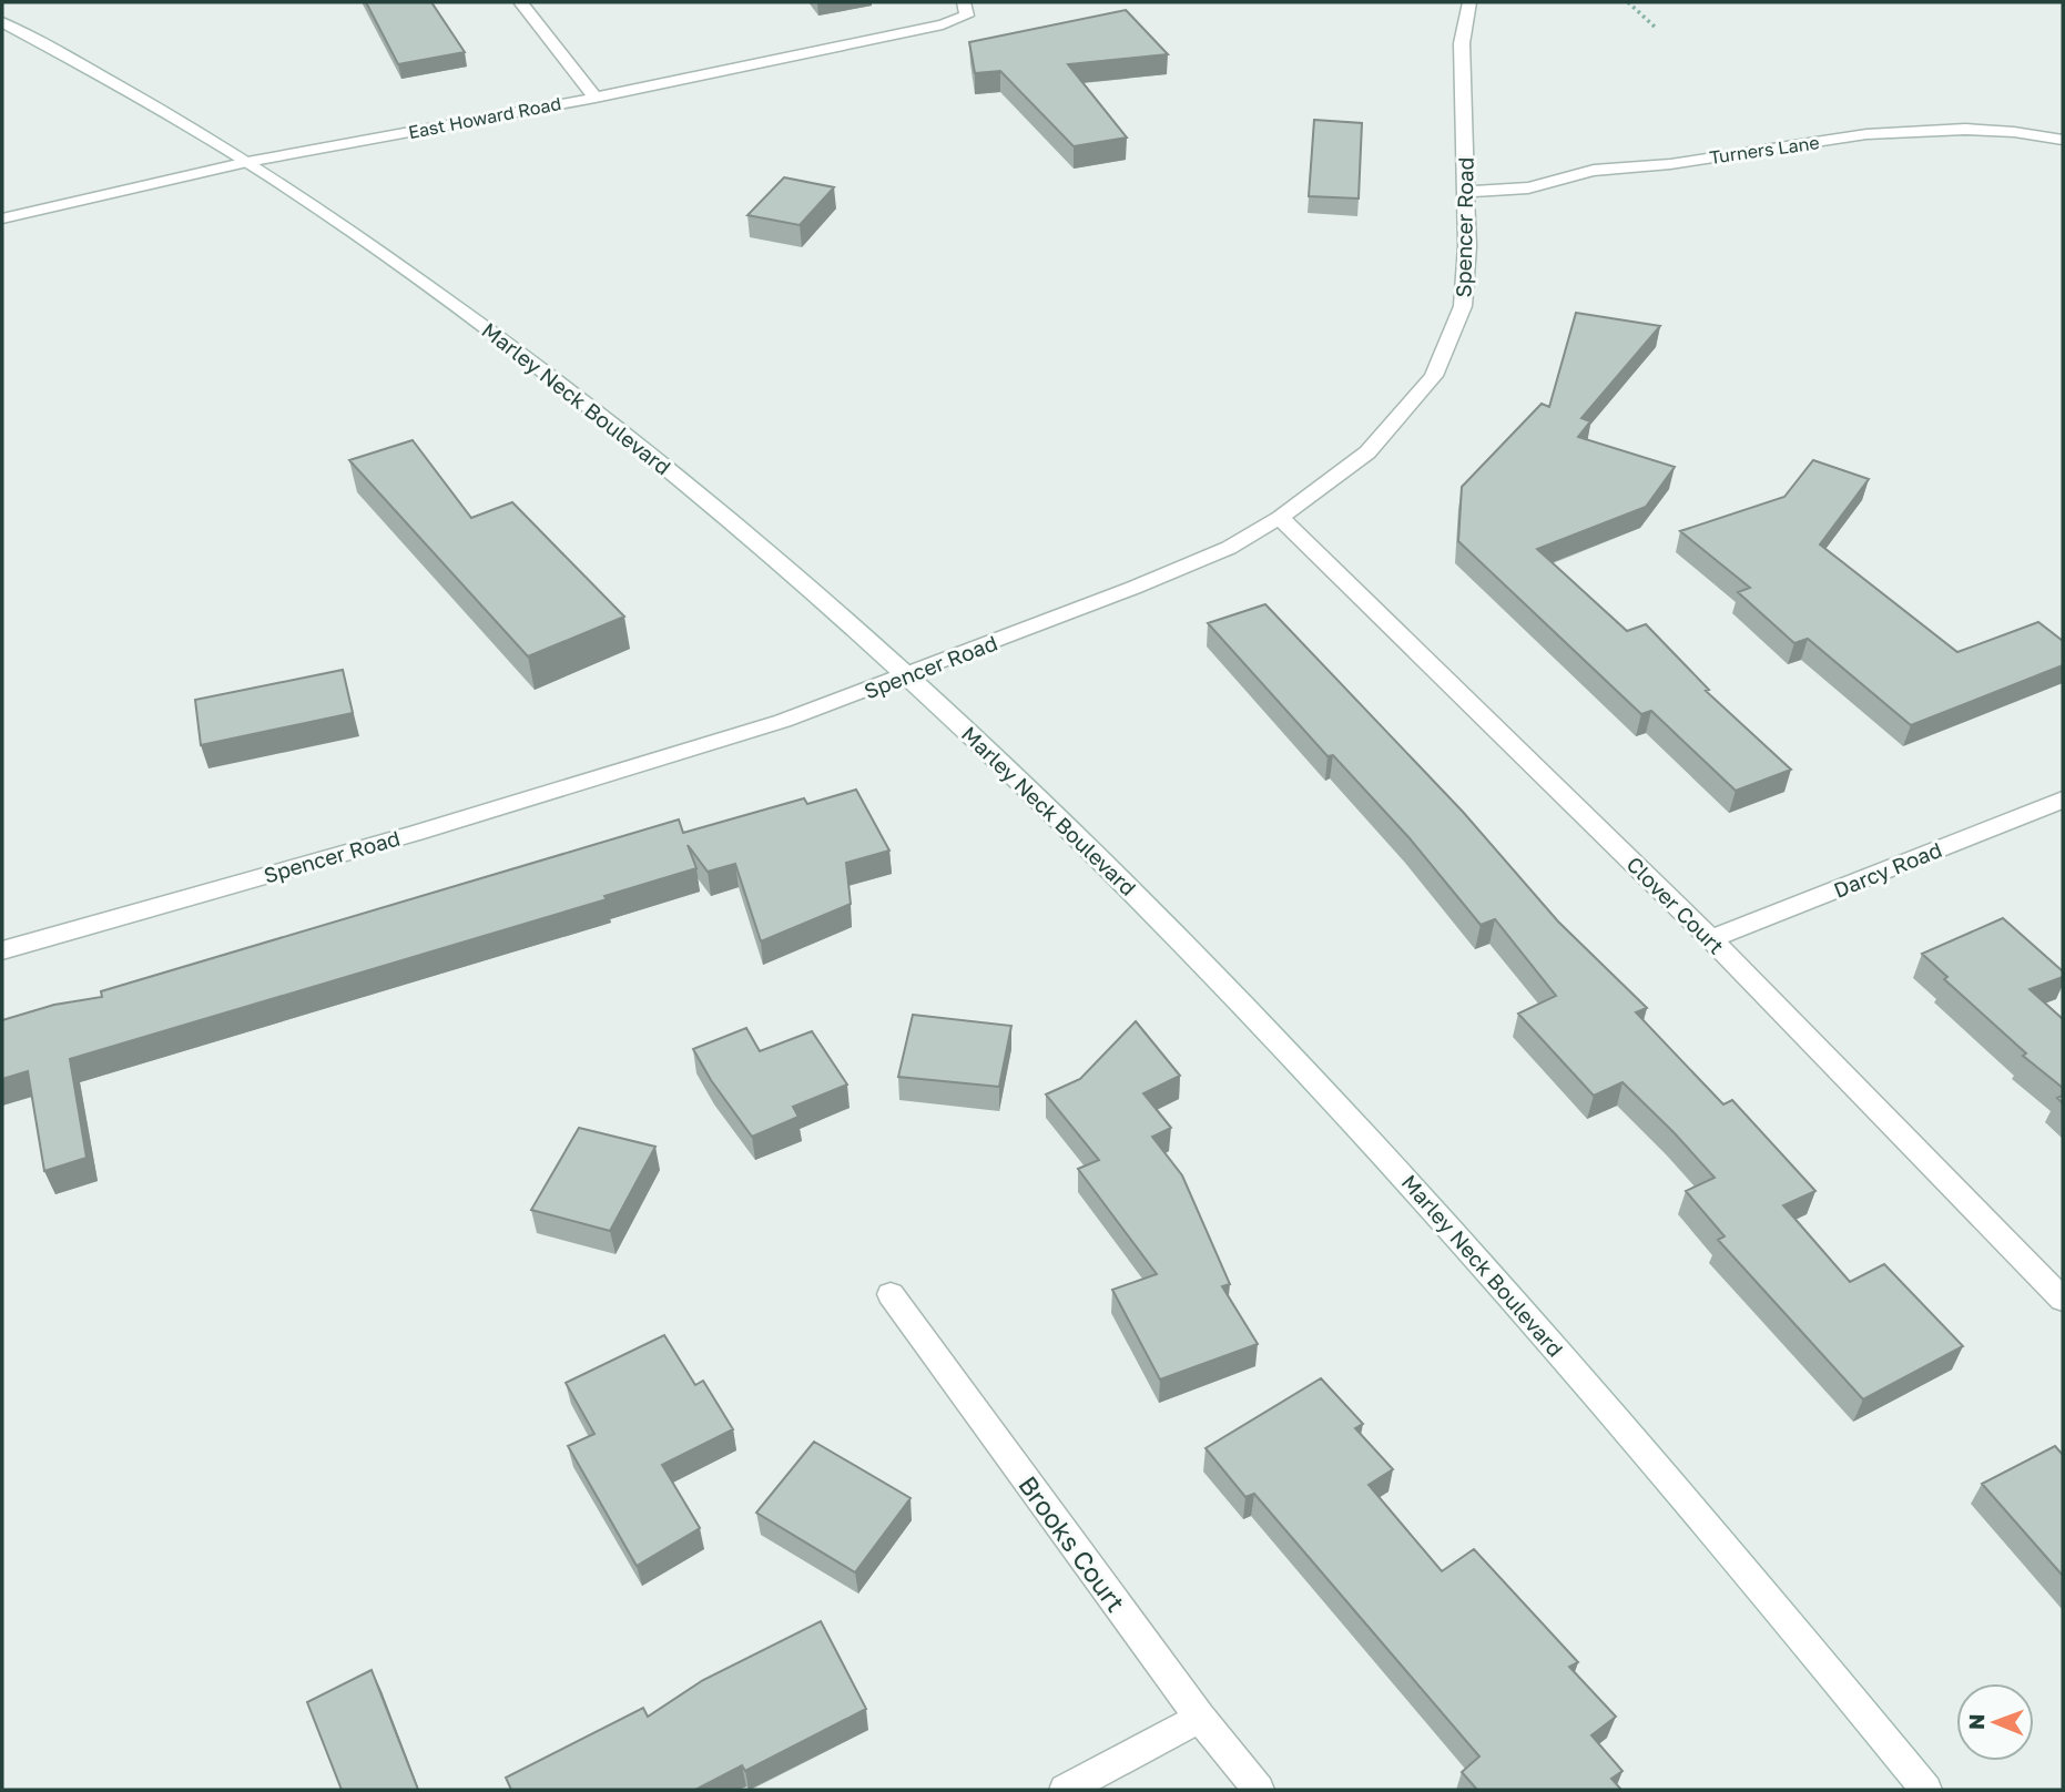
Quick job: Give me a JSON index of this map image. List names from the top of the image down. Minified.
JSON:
{"streets":{"street":["East Howard Road","Turners Lane","Spencer Road","Marley Neck Boulevard","Darcy Road","Clover Court","Brooks Court"]},"crossings":[["East Howard Road","Marley Neck Boulevard"],["Turners Lane","Spencer Road"],["Spencer Road","Marley Neck Boulevard"],["Spencer Road","Clover Court"],["Darcy Road","Clover Court"]],"north":"left"}
